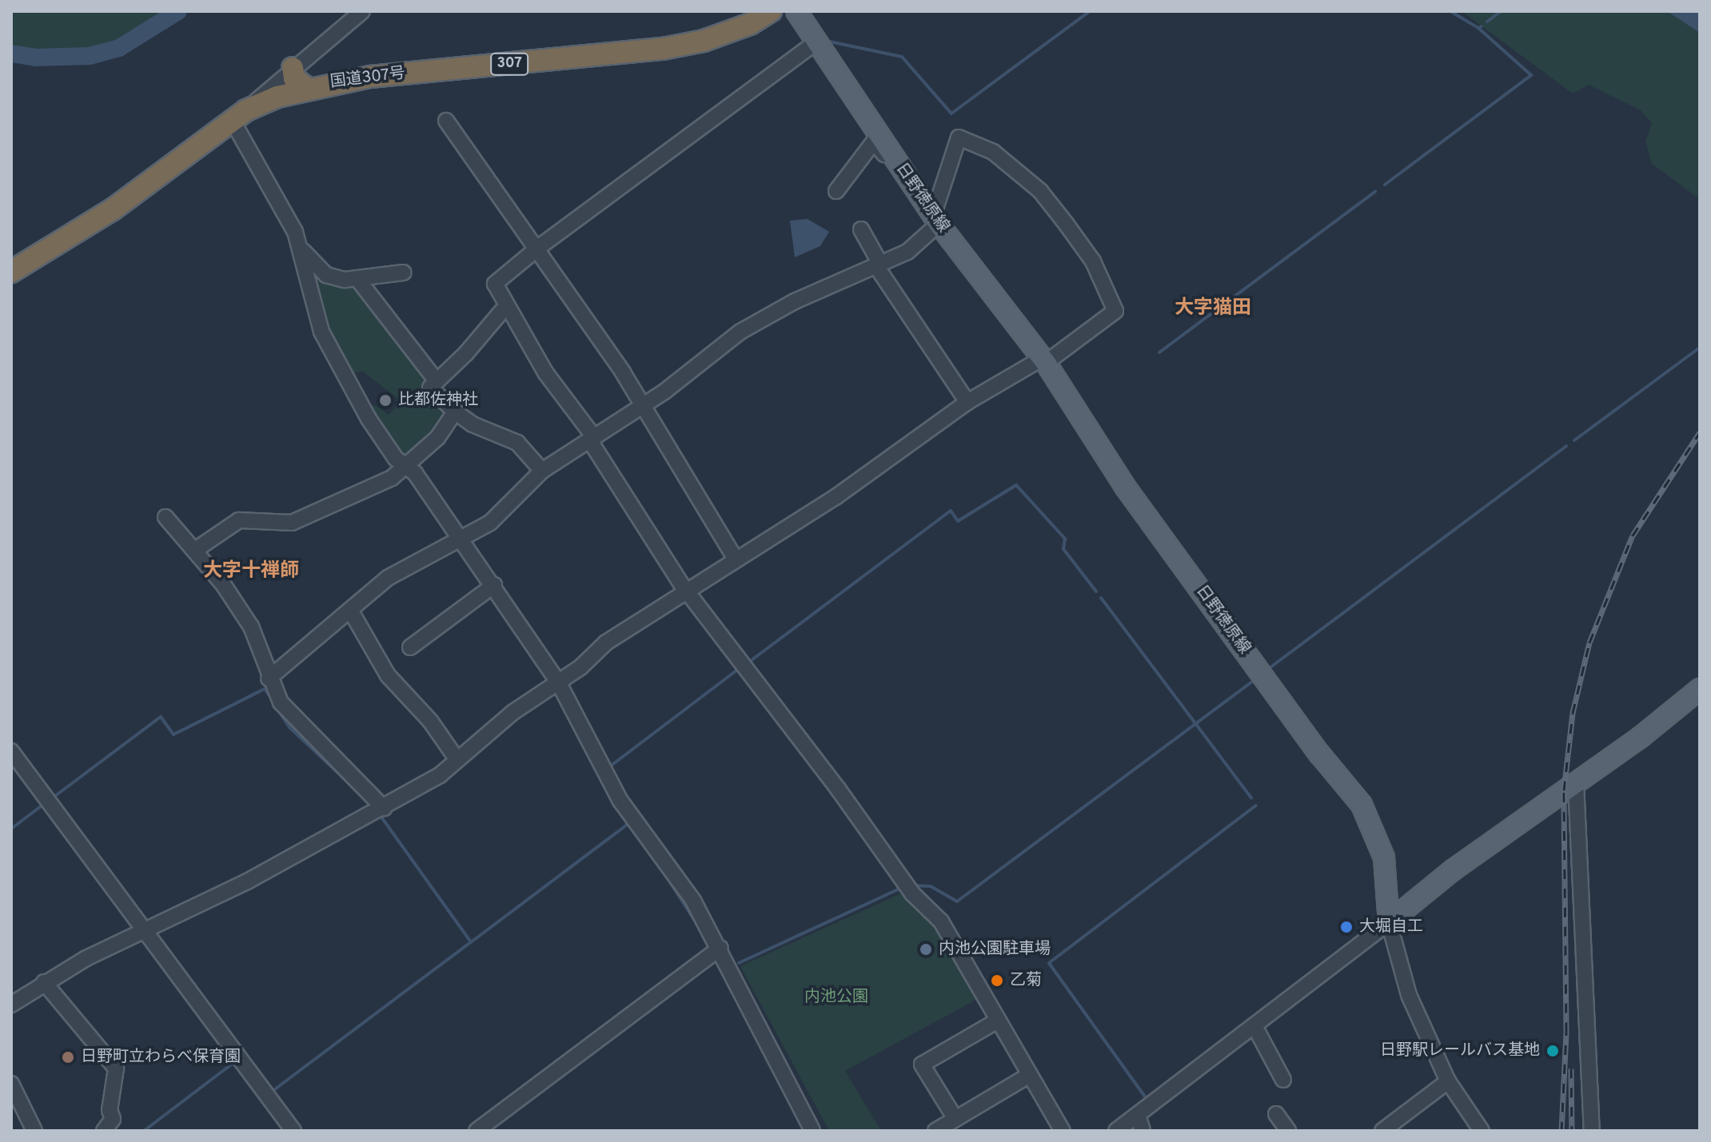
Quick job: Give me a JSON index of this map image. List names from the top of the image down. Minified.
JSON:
{"streets":{"highway":["307","国道307号"],"main road":["日野徳原線"]},"districts":["大字猫田","大字十禅師"],"parks":["内池公園"],"places":["比都佐神社","大堀自工","内池公園駐車場","乙菊","日野駅レールバス基地","日野町立わらべ保育園"]}
